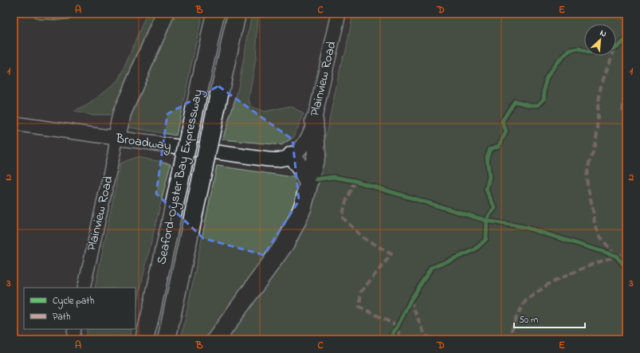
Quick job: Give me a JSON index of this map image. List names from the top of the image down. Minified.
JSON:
{"streets":{"highway":["Seaford-Oyster Bay Expressway"],"main road":["Plainview Road","Broadway"]},"crossings":[["Plainview Road","Broadway"]],"legend":["Cycle path","Path"],"scale_bar":"50 m","north":"top right","grid":{"columns":["A","B","C","D","E"],"rows":["1","2","3"]}}
